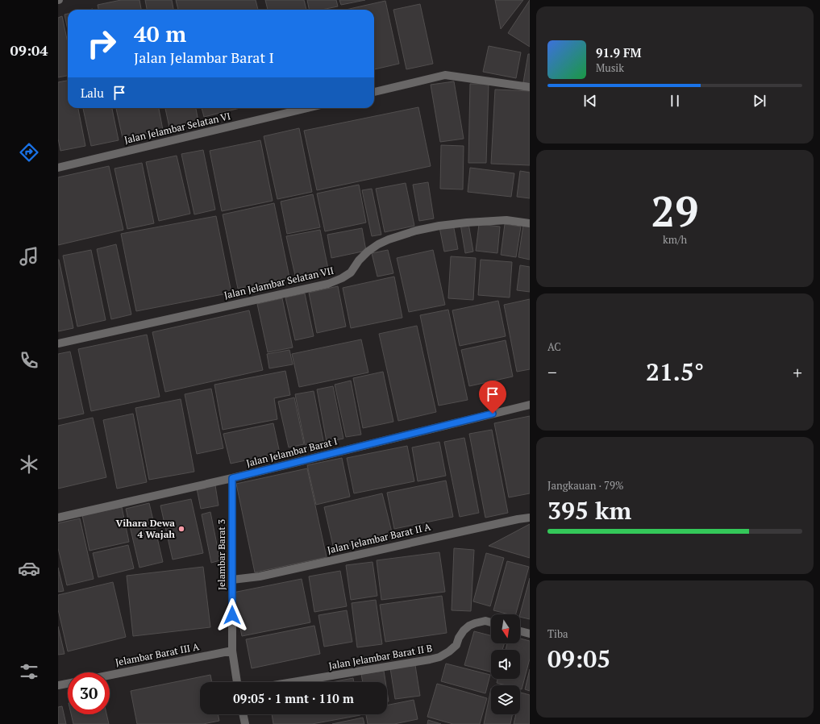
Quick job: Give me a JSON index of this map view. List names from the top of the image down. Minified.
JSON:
{"streets":{"street":["Jalan Jelambar Selatan VI","Jalan Jelambar Selatan VII","Jalan Jelambar Barat I","Jalan Jelambar Barat II A","Jelambar Barat 3","Jelambar Barat III A","Jalan Jelambar Barat II B"]},"crossings":[["Jalan Jelambar Barat I","Jelambar Barat 3"],["Jalan Jelambar Barat II A","Jelambar Barat 3"],["Jelambar Barat 3","Jelambar Barat III A"]],"places":["Vihara Dewa 4 Wajah"],"north":"bottom","page":{"tabs":"09:04","turn":["40 m","Jalan Jelambar Barat I"],"song":["91.9 FM","Musik"],"then":"Lalu","tile":[["29","km/h"],"AC",["Jangkauan · 79%","395 km"],["Tiba","09:05"]],"heat":["−","21.5°","+"],"limit":"30","trip":"09:05 · 1 mnt · 110 m"}}
